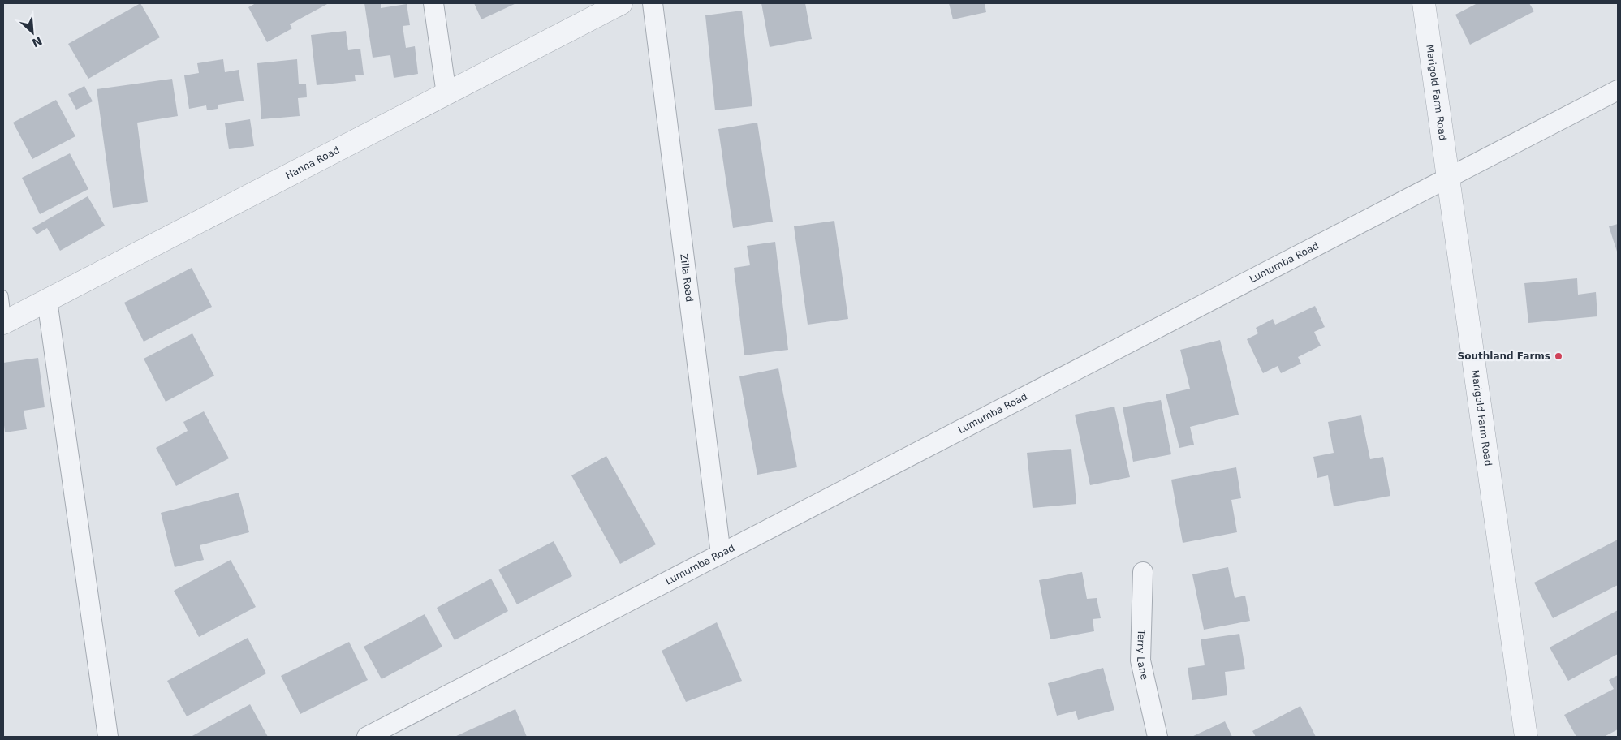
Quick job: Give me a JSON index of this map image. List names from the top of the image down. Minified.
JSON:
{"streets":{"street":["Marigold Farm Road","Hanna Road","Lumumba Road","Zilla Road","Terry Lane"]},"crossings":[["Marigold Farm Road","Lumumba Road"],["Lumumba Road","Zilla Road"]],"places":["Southland Farms"],"north":"bottom right"}
